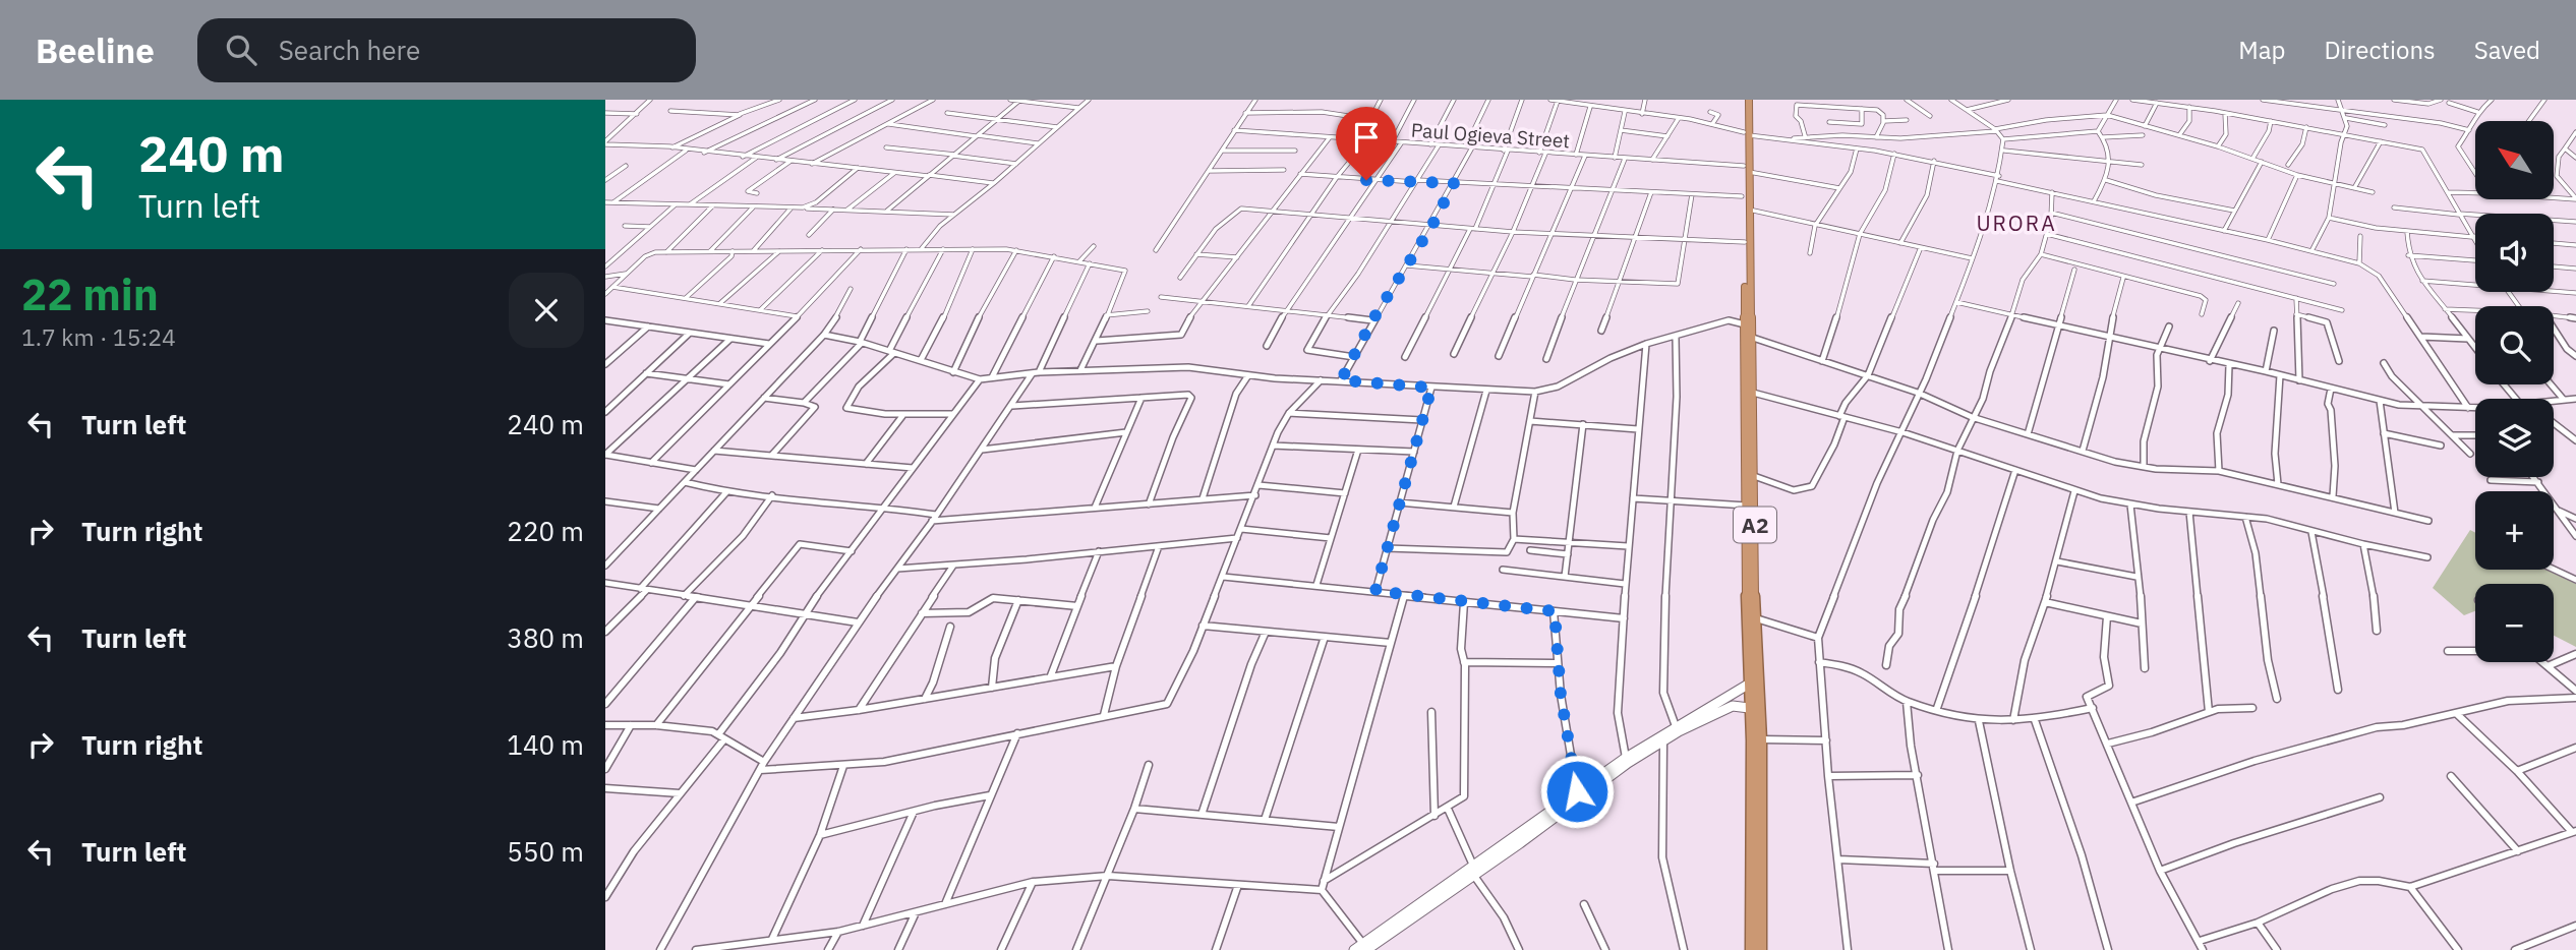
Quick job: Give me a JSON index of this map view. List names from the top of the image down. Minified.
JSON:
{"streets":{"highway":["A2"],"street":["Paul Ogieva Street"]},"crossings":[["Paul Ogieva Street","A2"]],"districts":["URORA"],"north":"top left","page":{"header":"Beeline","search":"Search here","nav":["Map","Directions","Saved"],"turn":["240 m","Turn left"],"map_buttons":["+","−"],"heading":["22 min","1.7 km · 15:24"],"list":[{"name":"Turn left","value":"240 m"},{"name":"Turn right","value":"220 m"},{"name":"Turn left","value":"380 m"},{"name":"Turn right","value":"140 m"},{"name":"Turn left","value":"550 m"}]}}
